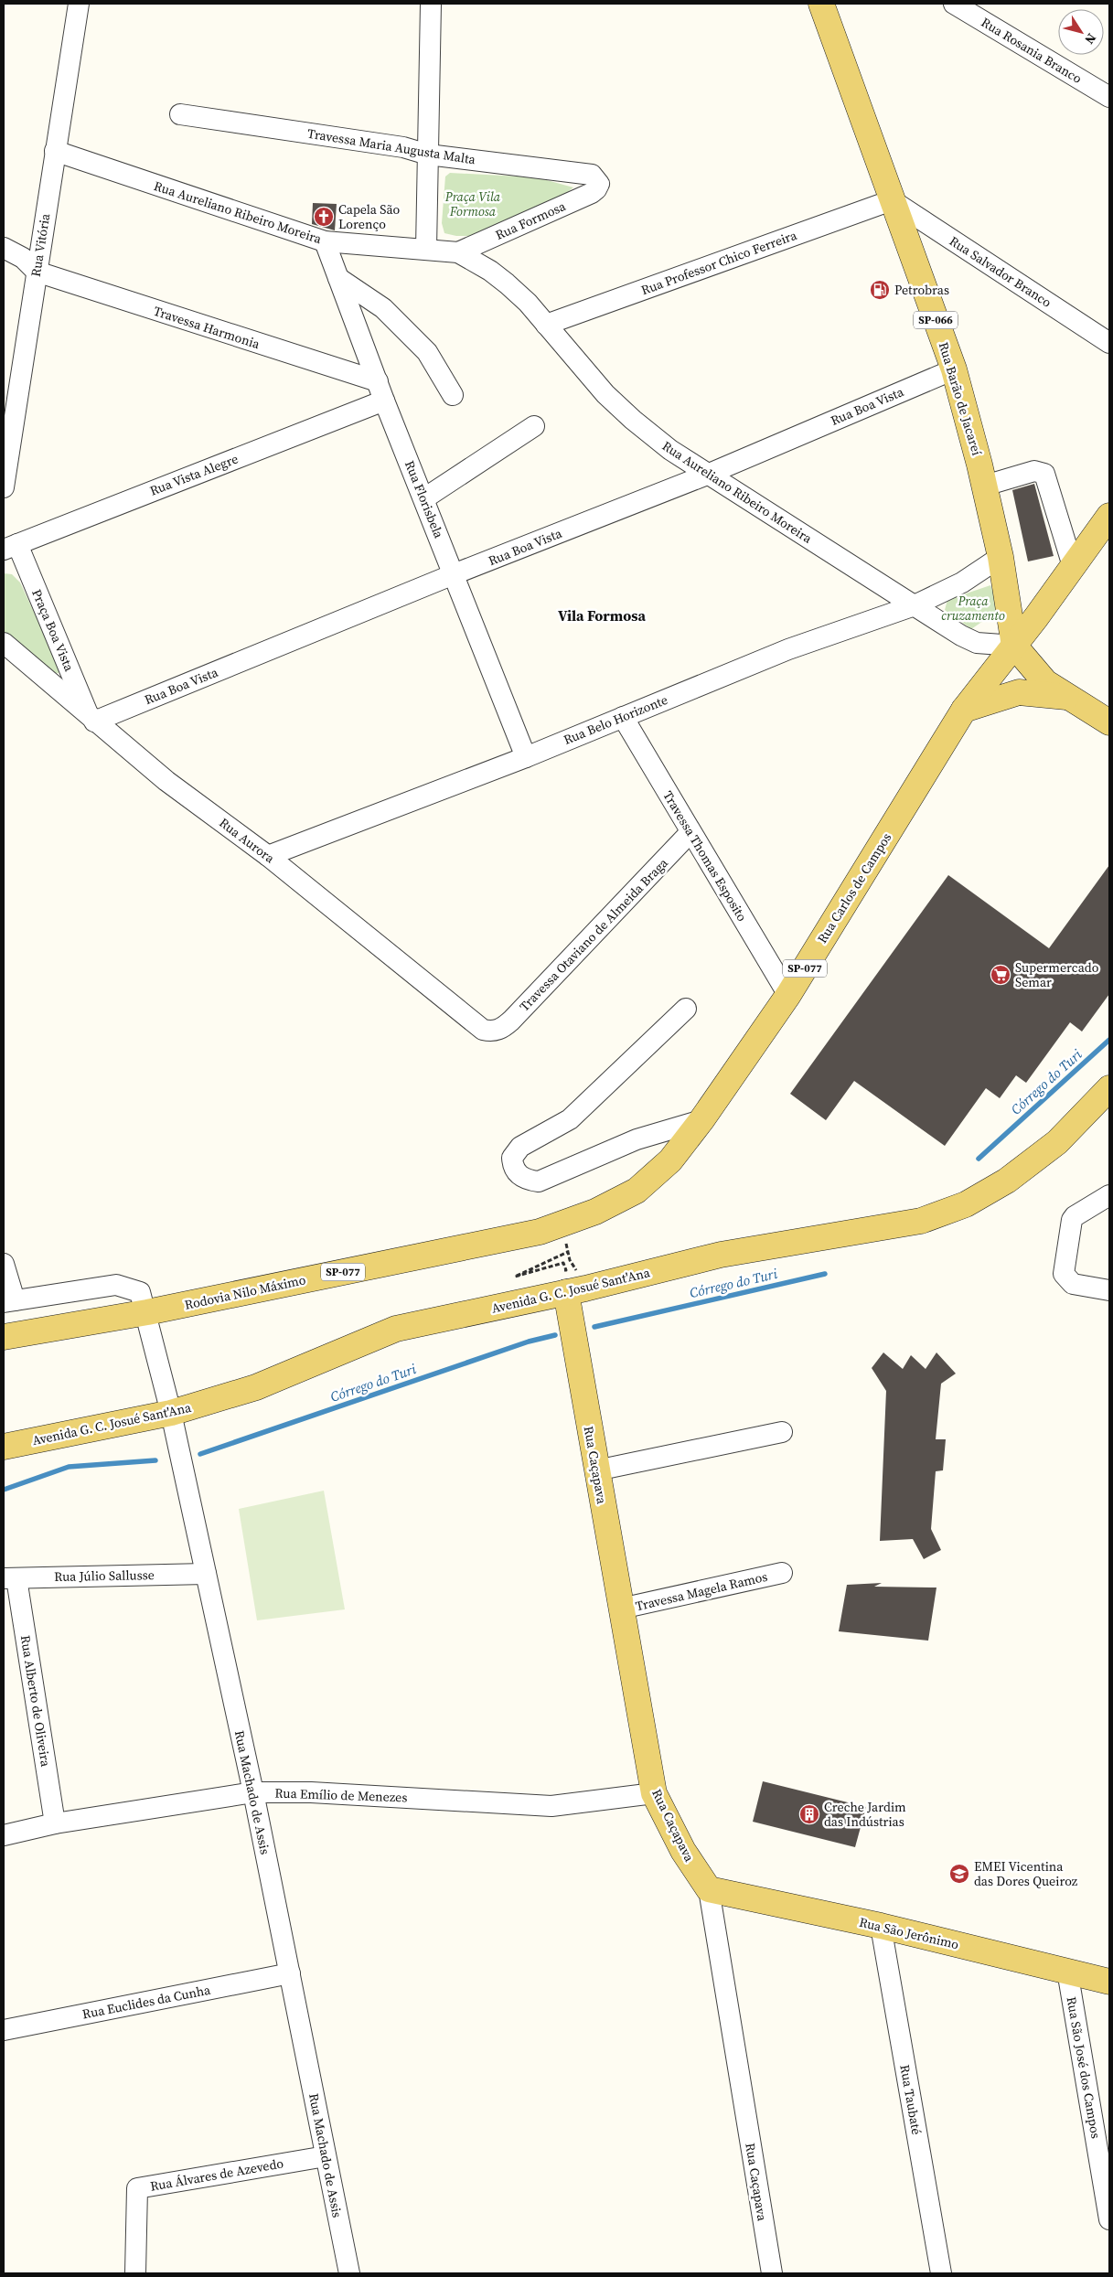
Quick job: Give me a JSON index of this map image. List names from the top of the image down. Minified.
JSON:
{"streets":{"main road":["SP-066","Rua Barão de Jacareí","Rua Carlos de Campos","SP-077","Avenida G. C. Josué Sant'Ana","Rodovia Nilo Máximo","Rua Caçapava","Rua São Jerônimo"],"street":["Rua Rosania Branco","Travessa Maria Augusta Malta","Rua Aureliano Ribeiro Moreira","Rua Formosa","Rua Vitória","Rua Professor Chico Ferreira","Rua Salvador Branco","Travessa Harmonia","Rua Boa Vista","Rua Vista Alegre","Rua Florisbela","Praça Boa Vista","Rua Belo Horizonte","Rua Aurora","Travessa Thomas Esposito","Travessa Otaviano de Almeida Braga","Rua Júlio Sallusse","Travessa Magela Ramos","Rua Alberto de Oliveira","Rua Machado de Assis","Rua Emílio de Menezes","Rua Euclides da Cunha","Rua São José dos Campos","Rua Taubaté","Rua Álvares de Azevedo"]},"crossings":[["Travessa Maria Augusta Malta","Rua Formosa"],["Rua Aureliano Ribeiro Moreira","Rua Formosa"],["Rua Aureliano Ribeiro Moreira","Rua Vitória"],["Rua Aureliano Ribeiro Moreira","Rua Professor Chico Ferreira"],["Rua Aureliano Ribeiro Moreira","Rua Barão de Jacareí"],["Rua Aureliano Ribeiro Moreira","Rua Boa Vista"],["Rua Aureliano Ribeiro Moreira","Rua Florisbela"],["Rua Aureliano Ribeiro Moreira","Rua Belo Horizonte"],["Rua Aureliano Ribeiro Moreira","Rua Carlos de Campos"],["Rua Vitória","Travessa Harmonia"],["Rua Professor Chico Ferreira","Rua Salvador Branco"],["Rua Professor Chico Ferreira","Rua Barão de Jacareí"],["Rua Salvador Branco","Rua Barão de Jacareí"],["Travessa Harmonia","Rua Florisbela"],["Rua Barão de Jacareí","Rua Boa Vista"],["Rua Barão de Jacareí","Rua Belo Horizonte"],["Rua Barão de Jacareí","Rua Carlos de Campos"],["Rua Boa Vista","Rua Florisbela"],["Rua Boa Vista","Praça Boa Vista"],["Rua Boa Vista","Rua Aurora"],["Rua Vista Alegre","Rua Florisbela"],["Rua Vista Alegre","Praça Boa Vista"],["Rua Florisbela","Rua Belo Horizonte"],["Praça Boa Vista","Rua Aurora"],["Rua Belo Horizonte","Rua Aurora"],["Rua Belo Horizonte","Travessa Thomas Esposito"],["Rua Aurora","Travessa Otaviano de Almeida Braga"],["Travessa Thomas Esposito","Rua Carlos de Campos"],["Travessa Thomas Esposito","Travessa Otaviano de Almeida Braga"],["Rua Carlos de Campos","Rodovia Nilo Máximo"],["Avenida G. C. Josué Sant'Ana","Rua Caçapava"],["Avenida G. C. Josué Sant'Ana","Rua Machado de Assis"],["Rodovia Nilo Máximo","Rua Machado de Assis"],["Rua Caçapava","Travessa Magela Ramos"],["Rua Caçapava","Rua Emílio de Menezes"],["Rua Caçapava","Rua São Jerônimo"],["Rua Júlio Sallusse","Rua Alberto de Oliveira"],["Rua Júlio Sallusse","Rua Machado de Assis"],["Rua Alberto de Oliveira","Rua Emílio de Menezes"],["Rua Machado de Assis","Rua Emílio de Menezes"],["Rua Machado de Assis","Rua Euclides da Cunha"],["Rua Machado de Assis","Rua Álvares de Azevedo"],["Rua São Jerônimo","Rua São José dos Campos"],["Rua São Jerônimo","Rua Taubaté"]],"districts":["Vila Formosa"],"water":["Córrego do Turi"],"parks":["Praça Vila Formosa","Praça cruzamento"],"places":{"church":["Capela São Lorenço"],"fuel station":["Petrobras"],"supermarket":["Supermercado Semar"],"building":["Creche Jardim das Indústrias"],"school or university":["EMEI Vicentina das Dores Queiroz"]},"north":"bottom right"}
